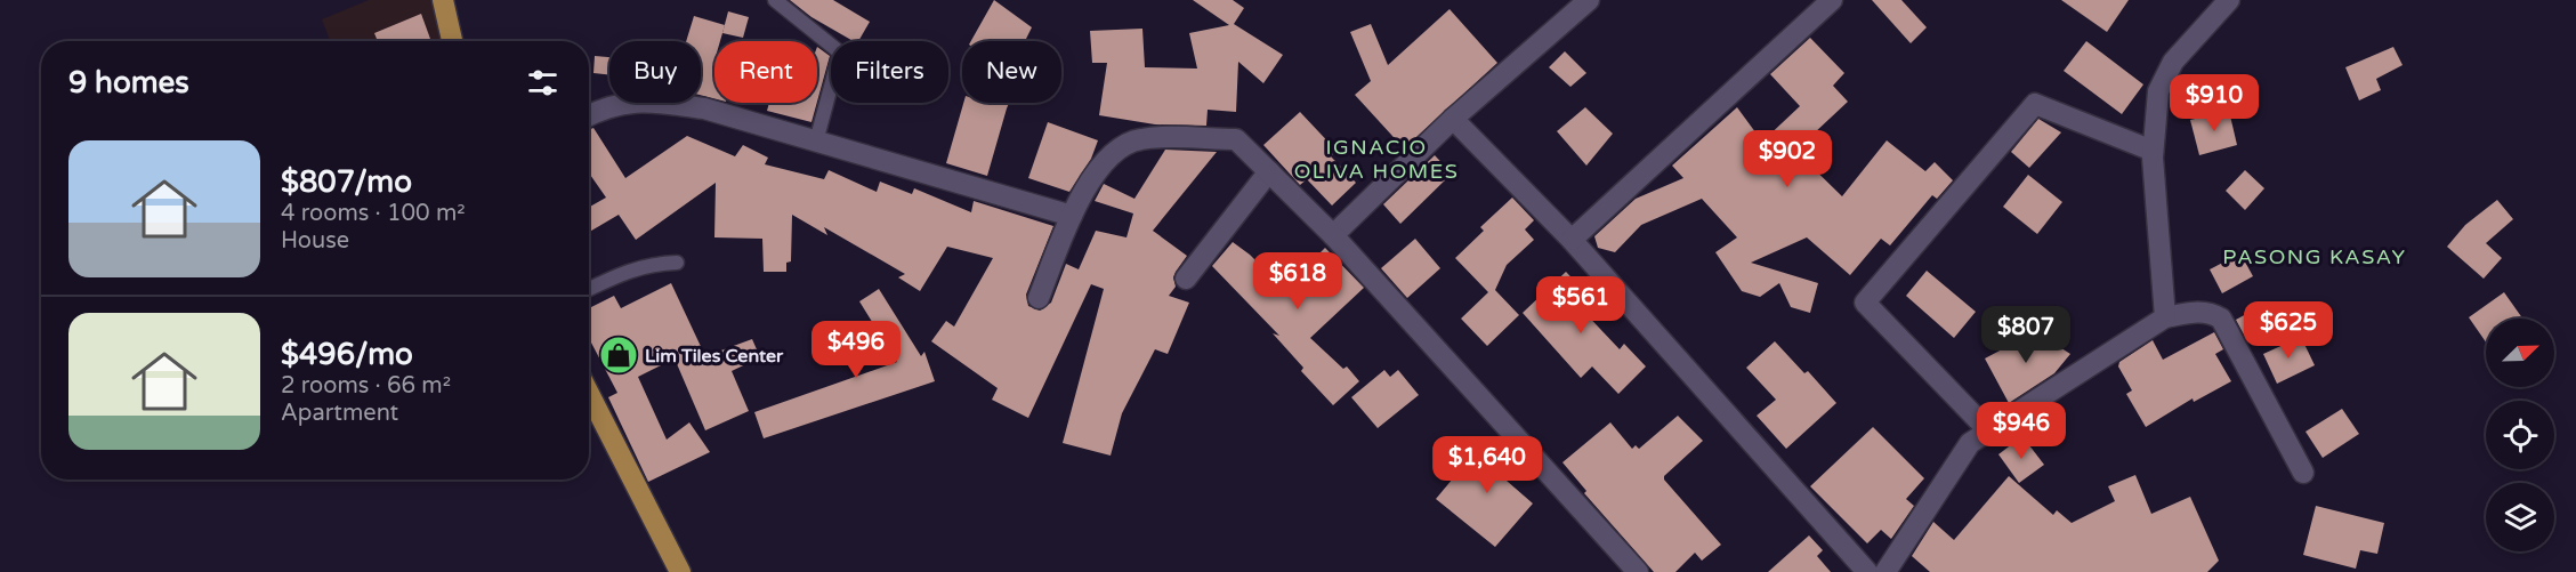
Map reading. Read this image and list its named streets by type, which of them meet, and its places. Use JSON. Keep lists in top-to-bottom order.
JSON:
{
  "districts": ["IGNACIO OLIVA HOMES", "PASONG KASAY"],
  "places": {
    "shop": ["Lim Tiles Center"]
  },
  "north": "top right",
  "page": {
    "chip": [
      "Buy",
      "Rent",
      "Filters",
      "New"
    ],
    "heading": "9 homes",
    "price": [
      "$910",
      "$902",
      "$618",
      "$561",
      "$625",
      "$807",
      "$496",
      "$946",
      "$1,640"
    ],
    "list": [
      {
        "name": "$807/mo",
        "note": "4 rooms · 100 m² · House"
      },
      {
        "name": "$496/mo",
        "note": "2 rooms · 66 m² · Apartment"
      }
    ]
  }
}
